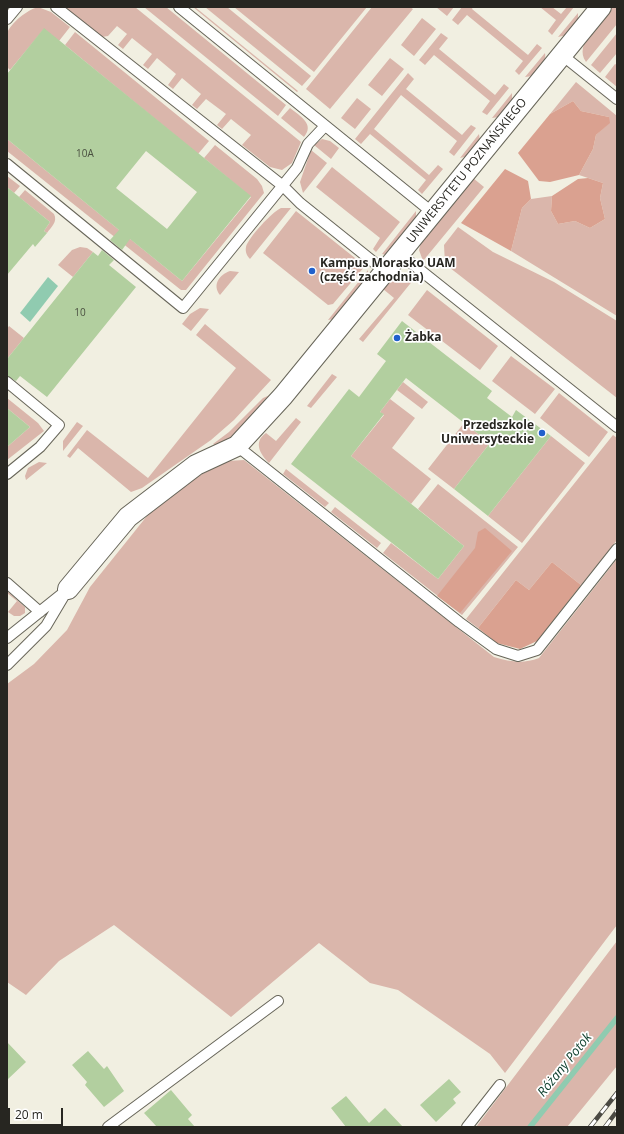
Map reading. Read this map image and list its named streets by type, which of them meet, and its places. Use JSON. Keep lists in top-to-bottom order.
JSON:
{
  "streets": {
    "street": ["UNIWERSYTETU POZNAŃSKIEGO"]
  },
  "water": ["Różany Potok"],
  "places": ["Kampus Morasko UAM (część zachodnia)", "Żabka", "Przedszkole Uniwersyteckie"],
  "house_numbers": ["10A", "10"],
  "scale_bar": "20 m"
}
